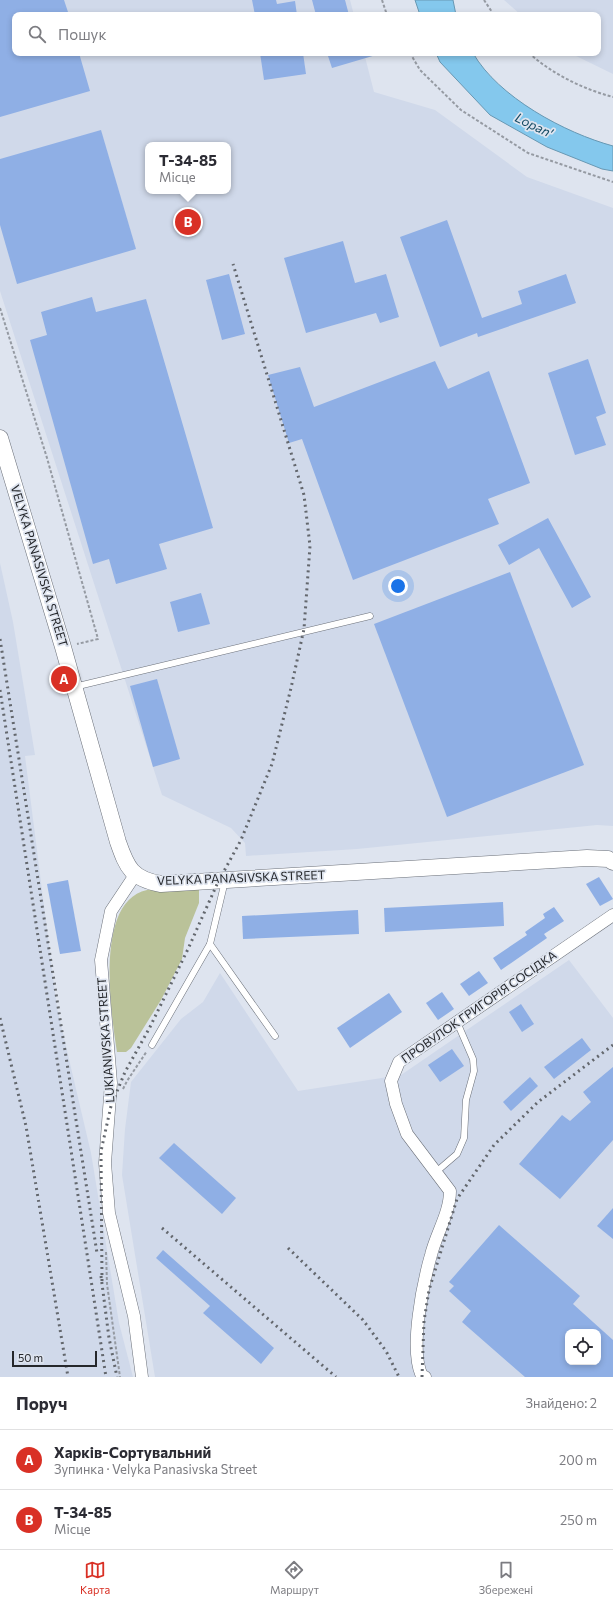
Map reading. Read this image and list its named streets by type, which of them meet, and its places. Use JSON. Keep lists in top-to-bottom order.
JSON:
{
  "streets": {
    "street": ["VELYKA PANASIVSKA STREET", "ПРОВУЛОК ГРИГОРІЯ СОСІДКА", "LUKIANIVSKA STREET"]
  },
  "crossings": [
    ["VELYKA PANASIVSKA STREET", "LUKIANIVSKA STREET"]
  ],
  "water": ["Lopan'"],
  "scale_bar": "50 m",
  "page": {
    "search": "Пошук",
    "popup": ["Т-34-85", "Місце"],
    "pins": ["B", "A"],
    "scale": "50 m",
    "heading": ["Поруч", "Знайдено: 2"],
    "list": [
      {
        "mark": "A",
        "name": "Харків-Сортувальний",
        "note": "Зупинка · Velyka Panasivska Street",
        "value": "200 m"
      },
      {
        "mark": "B",
        "name": "Т-34-85",
        "note": "Місце",
        "value": "250 m"
      }
    ],
    "nav": ["Карта", "Маршрут", "Збережені"]
  }
}
